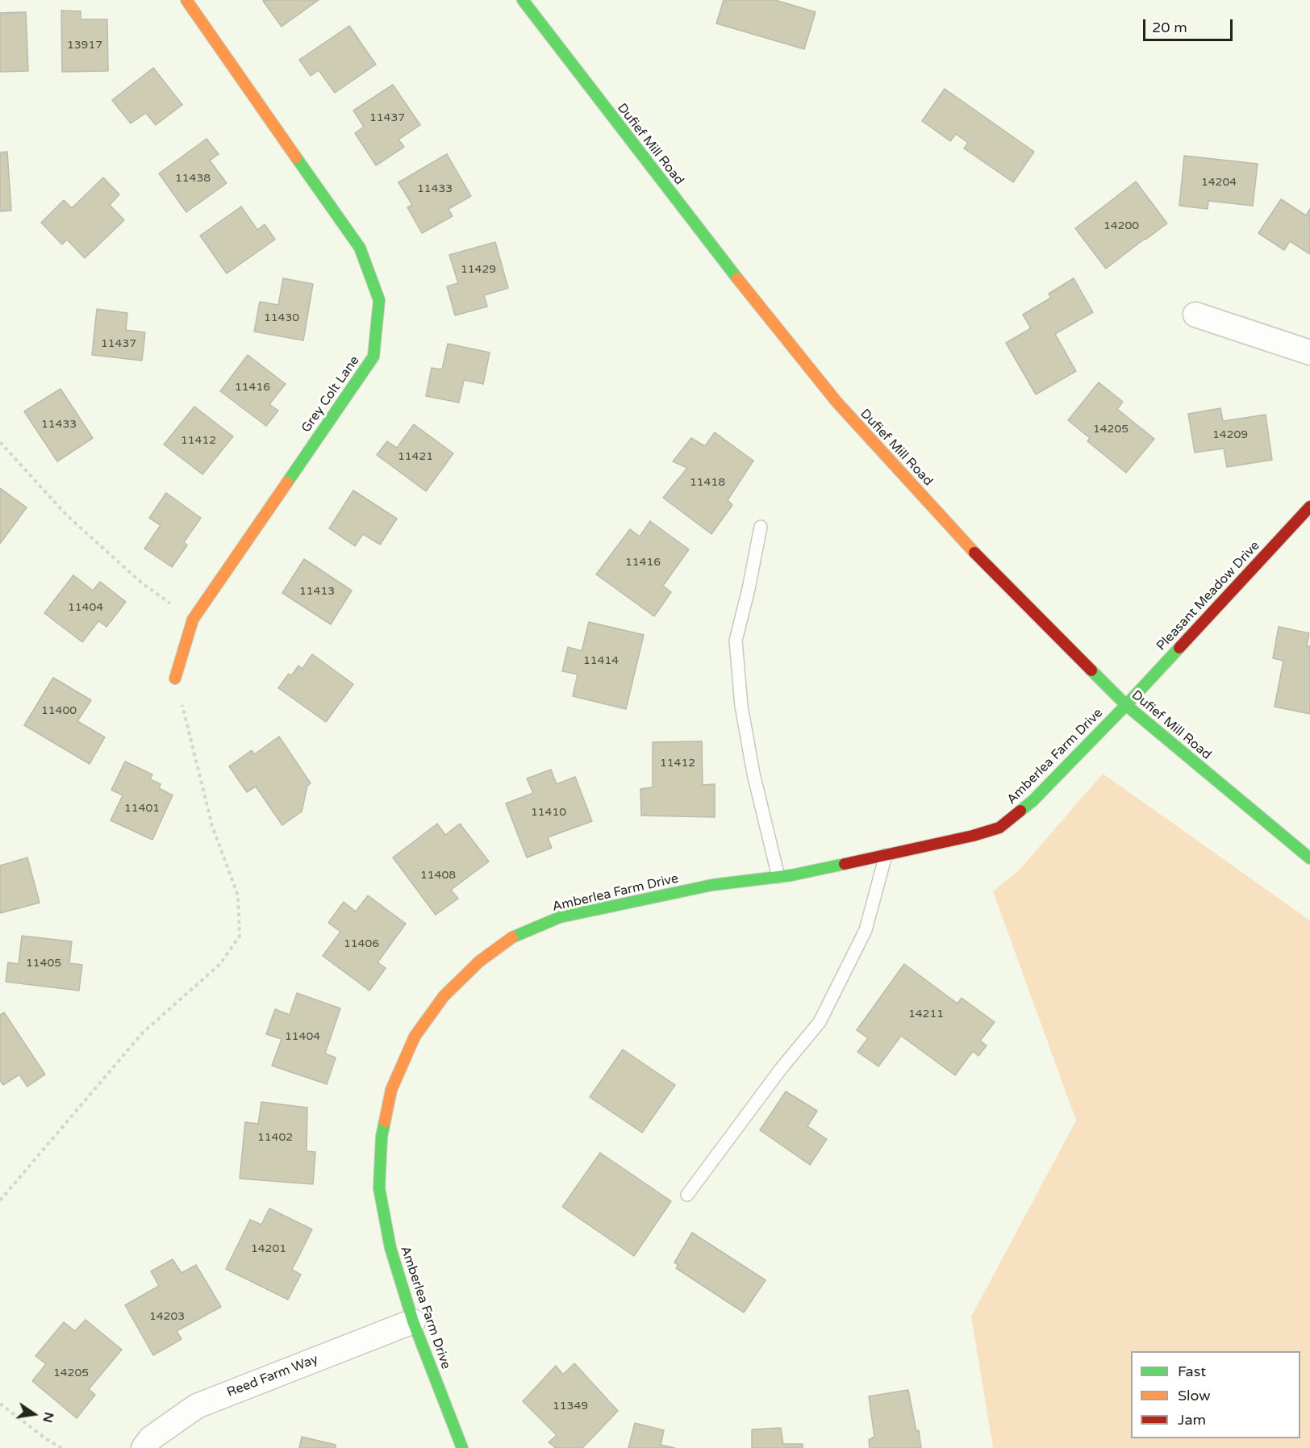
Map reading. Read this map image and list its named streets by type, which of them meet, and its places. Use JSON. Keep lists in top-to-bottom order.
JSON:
{
  "streets": {
    "street": [
      "Dufief Mill Road",
      "Grey Colt Lane",
      "Pleasant Meadow Drive",
      "Amberlea Farm Drive",
      "Reed Farm Way"
    ]
  },
  "crossings": [
    ["Dufief Mill Road", "Pleasant Meadow Drive"],
    ["Dufief Mill Road", "Amberlea Farm Drive"],
    ["Pleasant Meadow Drive", "Amberlea Farm Drive"],
    ["Amberlea Farm Drive", "Reed Farm Way"]
  ],
  "house_numbers": [
    "13917",
    "11437",
    "11438",
    "14204",
    "11433",
    "14200",
    "11429",
    "11430",
    "11437",
    "11416",
    "11433",
    "14205",
    "14209",
    "11412",
    "11421",
    "11418",
    "11416",
    "11413",
    "11404",
    "11414",
    "11400",
    "11412",
    "11401",
    "11410",
    "11408",
    "11406",
    "11405",
    "14211",
    "11404",
    "11402",
    "14201",
    "14203",
    "14205",
    "11349"
  ],
  "legend": ["Fast", "Slow", "Jam"],
  "scale_bar": "20 m",
  "north": "right"
}
